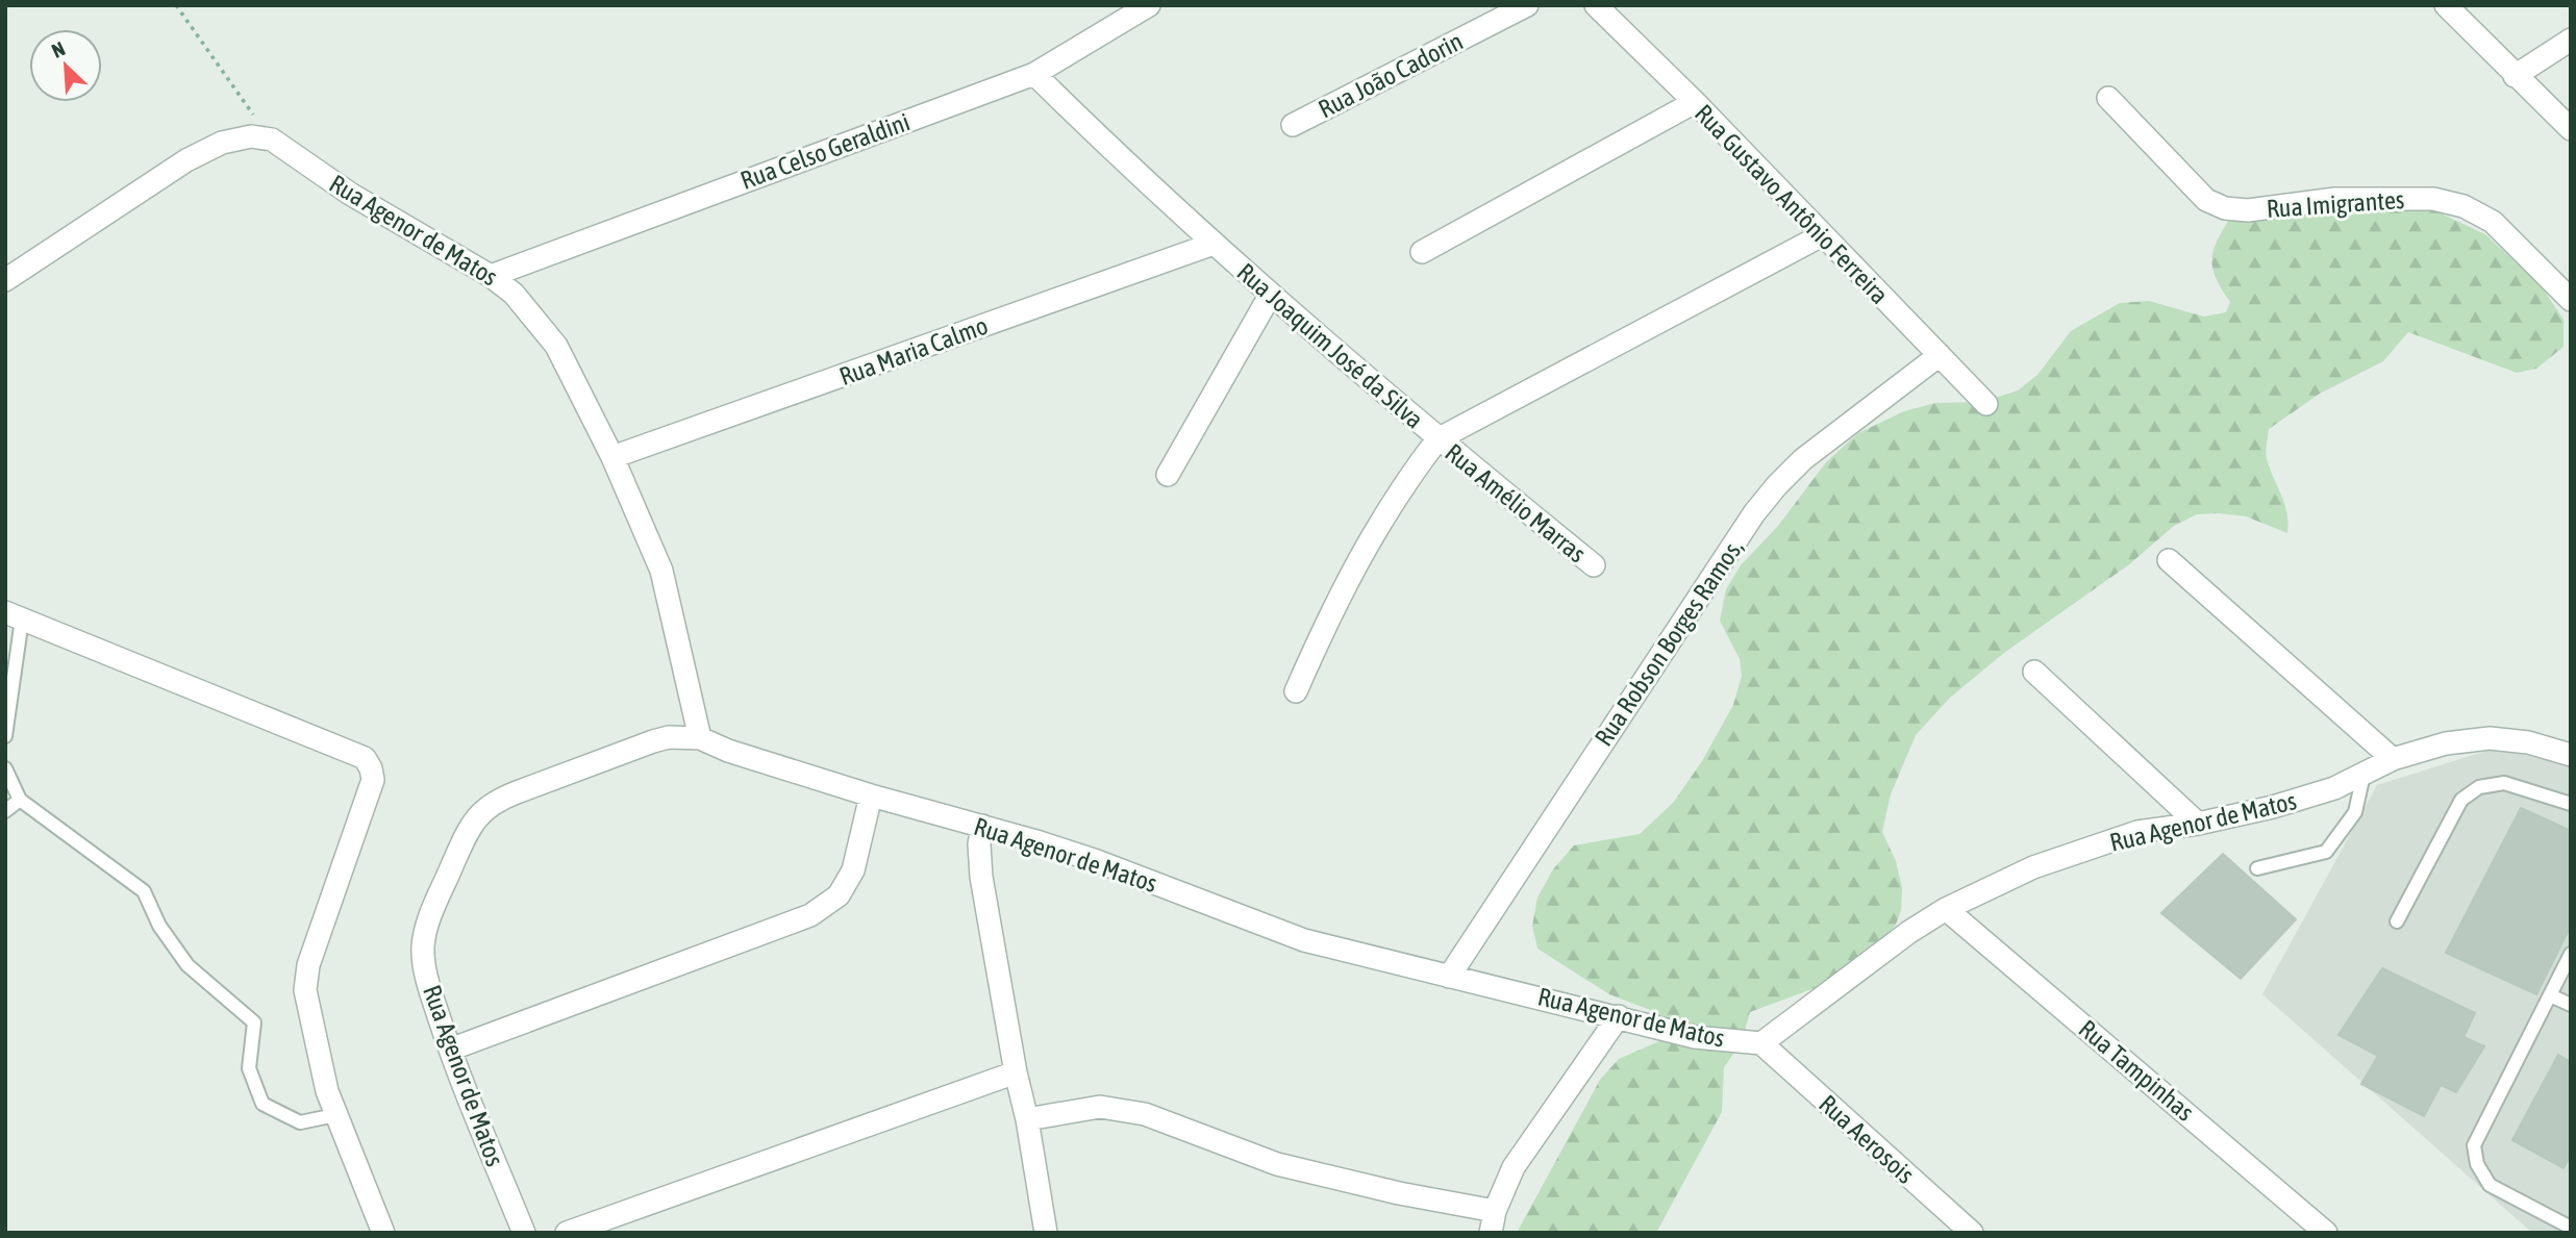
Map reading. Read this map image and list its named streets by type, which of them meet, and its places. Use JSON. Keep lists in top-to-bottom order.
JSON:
{
  "streets": {
    "street": [
      "Rua João Cadorin",
      "Rua Celso Geraldini",
      "Rua Gustavo Antônio Ferreira",
      "Rua Imigrantes",
      "Rua Agenor de Matos",
      "Rua Joaquim José da Silva",
      "Rua Maria Calmo",
      "Rua Amélio Marras",
      "Rua Robson Borges Ramos,",
      "Rua Tampinhas",
      "Rua Aerosois"
    ]
  },
  "crossings": [
    ["Rua Celso Geraldini", "Rua Agenor de Matos"],
    ["Rua Celso Geraldini", "Rua Joaquim José da Silva"],
    ["Rua Gustavo Antônio Ferreira", "Rua Joaquim José da Silva"],
    ["Rua Gustavo Antônio Ferreira", "Rua Robson Borges Ramos,"],
    ["Rua Agenor de Matos", "Rua Maria Calmo"],
    ["Rua Agenor de Matos", "Rua Robson Borges Ramos,"],
    ["Rua Agenor de Matos", "Rua Tampinhas"],
    ["Rua Agenor de Matos", "Rua Aerosois"],
    ["Rua Joaquim José da Silva", "Rua Maria Calmo"],
    ["Rua Joaquim José da Silva", "Rua Amélio Marras"]
  ],
  "north": "top left"
}
